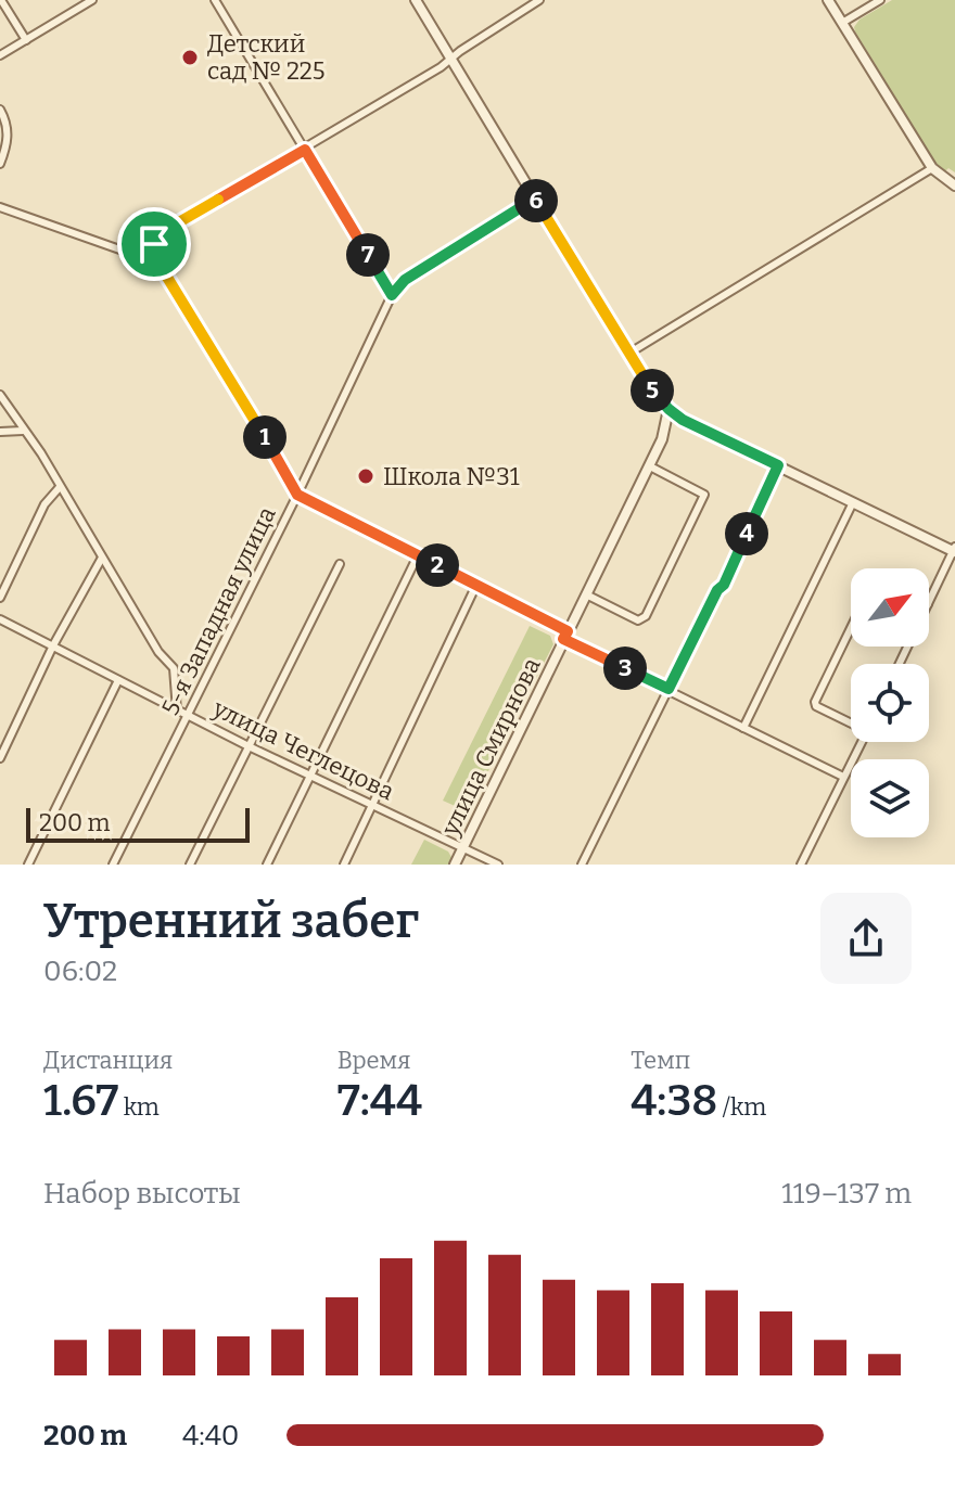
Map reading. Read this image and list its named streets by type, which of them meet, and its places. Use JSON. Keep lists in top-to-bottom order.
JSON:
{
  "streets": {
    "street": ["5-я Западная улица", "улица Смирнова", "улица Чеглецова"]
  },
  "crossings": [
    ["5-я Западная улица", "улица Чеглецова"],
    ["улица Смирнова", "улица Чеглецова"]
  ],
  "places": ["Детский сад № 225", "Школа №31"],
  "scale_bar": "200 m",
  "north": "top right",
  "page": {
    "pins": [
      "6",
      "7",
      "5",
      "1",
      "4",
      "2",
      "3"
    ],
    "scale": "200 m",
    "heading": ["Утренний забег", "06:02"],
    "stats": [
      ["Дистанция", "1.67 km"],
      ["Время", "7:44"],
      ["Темп", "4:38 /km"]
    ],
    "chart": ["Набор высоты", "119–137 m"],
    "list": [
      {
        "name": "200 m",
        "note": "4:40"
      }
    ]
  }
}
